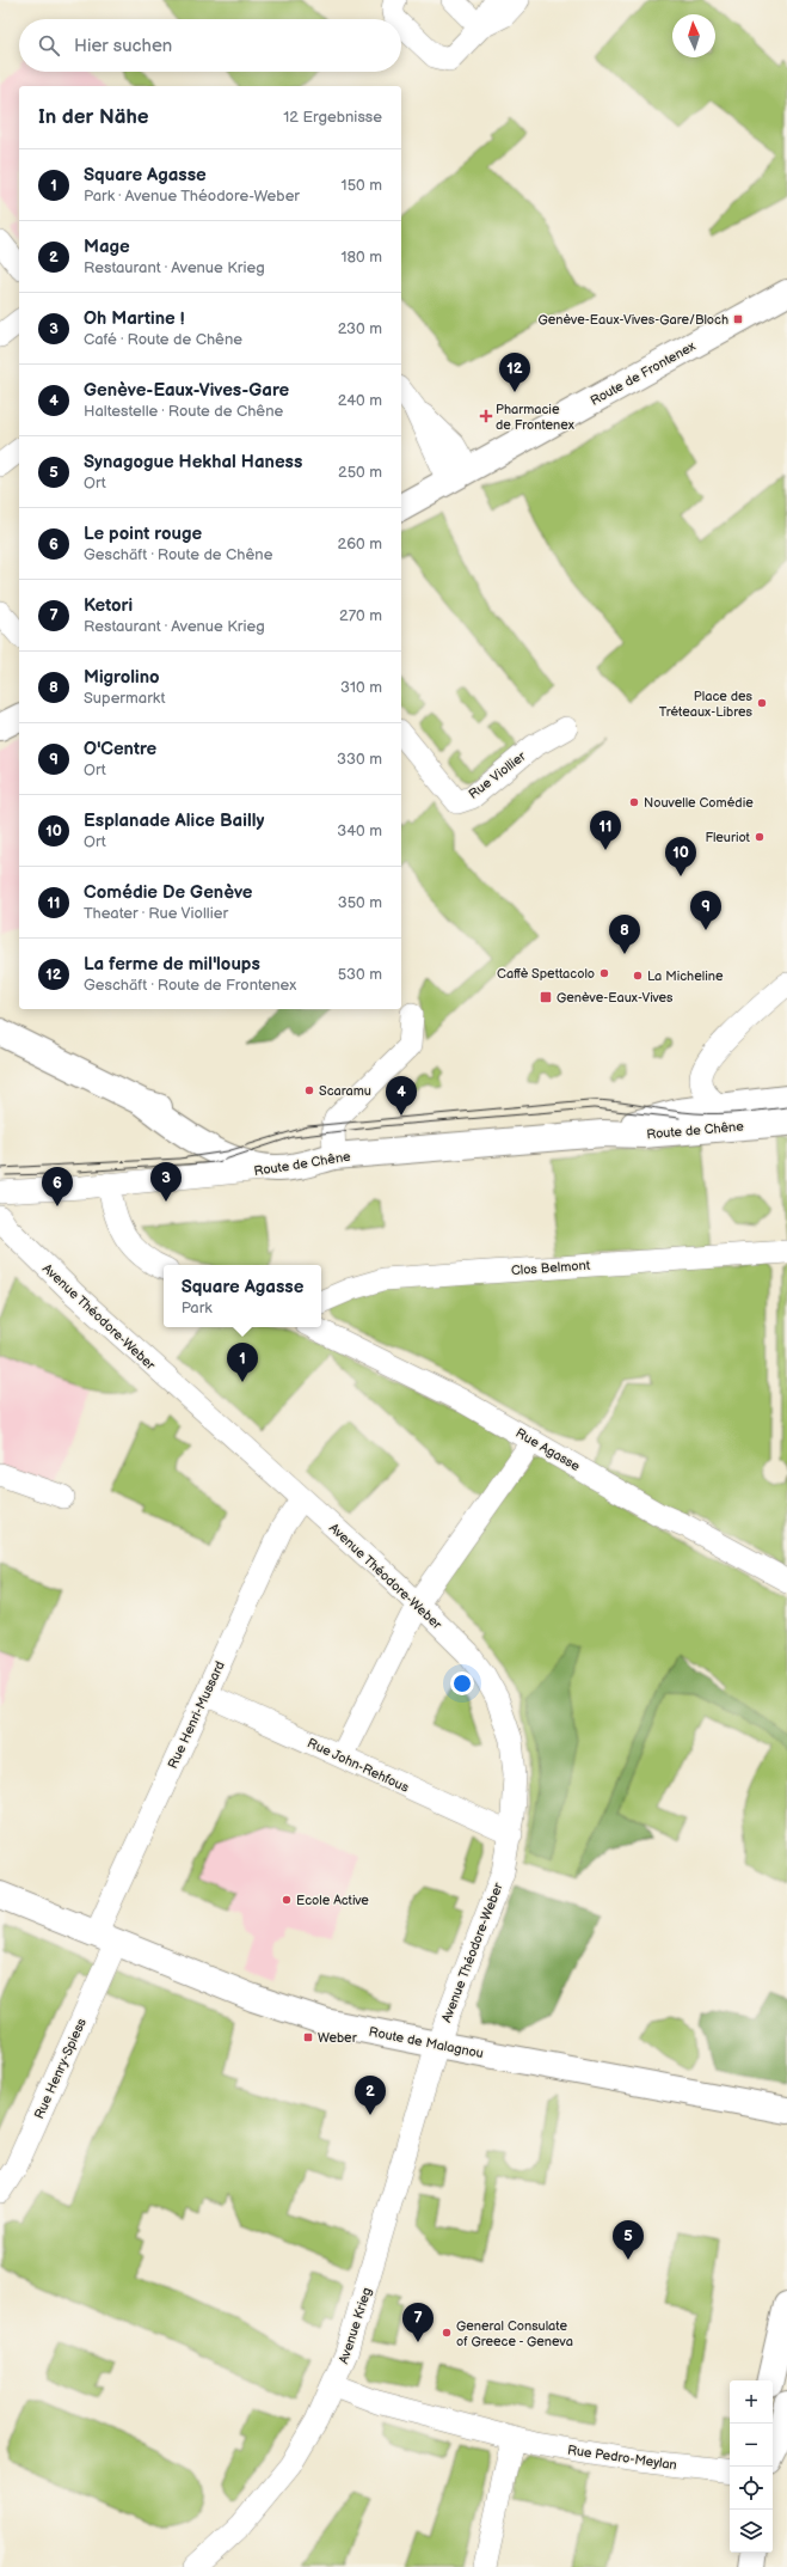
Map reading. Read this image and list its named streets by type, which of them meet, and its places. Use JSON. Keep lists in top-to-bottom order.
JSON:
{
  "streets": {
    "main road": ["Route de Frontenex", "Route de Chêne", "Route de Malagnou"],
    "street": [
      "Rue Viollier",
      "Clos Belmont",
      "Avenue Théodore-Weber",
      "Rue Agasse",
      "Rue Henri-Mussard",
      "Rue John-Rehfous",
      "Rue Henry-Spiess",
      "Avenue Krieg",
      "Rue Pedro-Meylan"
    ]
  },
  "crossings": [
    ["Avenue Théodore-Weber", "Rue Henri-Mussard"],
    ["Avenue Théodore-Weber", "Rue John-Rehfous"],
    ["Avenue Théodore-Weber", "Route de Malagnou"],
    ["Avenue Théodore-Weber", "Avenue Krieg"],
    ["Rue Henri-Mussard", "Rue John-Rehfous"],
    ["Rue Henri-Mussard", "Route de Malagnou"],
    ["Rue Henri-Mussard", "Rue Henry-Spiess"],
    ["Route de Malagnou", "Rue Henry-Spiess"],
    ["Route de Malagnou", "Avenue Krieg"],
    ["Avenue Krieg", "Rue Pedro-Meylan"]
  ],
  "places": {
    "transit": ["Genève-Eaux-Vives-Gare/Bloch", "Genève-Eaux-Vives", "Weber"],
    "health": ["Pharmacie de Frontenex"],
    "other": [
      "Place des Tréteaux-Libres",
      "Nouvelle Comédie",
      "Fleuriot",
      "Caffè Spettacolo",
      "La Micheline",
      "Scaramu",
      "Ecole Active",
      "General Consulate of Greece - Geneva"
    ]
  },
  "north": "top",
  "page": {
    "search": "Hier suchen",
    "heading": ["In der Nähe", "12 Ergebnisse"],
    "list": [
      {
        "mark": "1",
        "name": "Square Agasse",
        "note": "Park · Avenue Théodore-Weber",
        "value": "150 m"
      },
      {
        "mark": "2",
        "name": "Mage",
        "note": "Restaurant · Avenue Krieg",
        "value": "180 m"
      },
      {
        "mark": "3",
        "name": "Oh Martine !",
        "note": "Café · Route de Chêne",
        "value": "230 m"
      },
      {
        "mark": "4",
        "name": "Genève-Eaux-Vives-Gare",
        "note": "Haltestelle · Route de Chêne",
        "value": "240 m"
      },
      {
        "mark": "5",
        "name": "Synagogue Hekhal Haness",
        "note": "Ort",
        "value": "250 m"
      },
      {
        "mark": "6",
        "name": "Le point rouge",
        "note": "Geschäft · Route de Chêne",
        "value": "260 m"
      },
      {
        "mark": "7",
        "name": "Ketori",
        "note": "Restaurant · Avenue Krieg",
        "value": "270 m"
      },
      {
        "mark": "8",
        "name": "Migrolino",
        "note": "Supermarkt",
        "value": "310 m"
      },
      {
        "mark": "9",
        "name": "O'Centre",
        "note": "Ort",
        "value": "330 m"
      },
      {
        "mark": "10",
        "name": "Esplanade Alice Bailly",
        "note": "Ort",
        "value": "340 m"
      },
      {
        "mark": "11",
        "name": "Comédie De Genève",
        "note": "Theater · Rue Viollier",
        "value": "350 m"
      },
      {
        "mark": "12",
        "name": "La ferme de mil'loups",
        "note": "Geschäft · Route de Frontenex",
        "value": "530 m"
      }
    ],
    "pins": [
      "12",
      "11",
      "10",
      "9",
      "8",
      "4",
      "3",
      "6",
      "1",
      "2",
      "5",
      "7"
    ],
    "popup": ["Square Agasse", "Park"],
    "map_buttons": ["+", "−"]
  }
}
